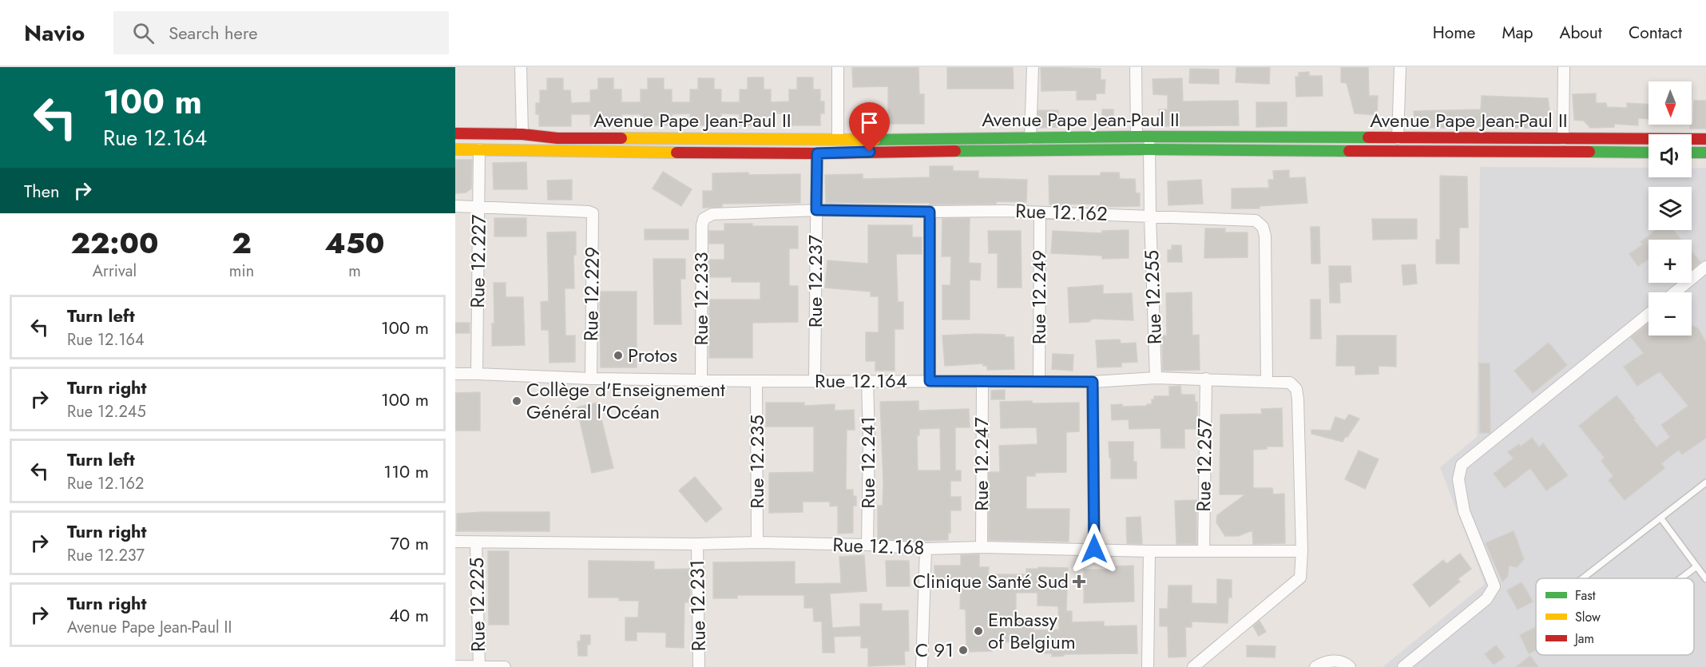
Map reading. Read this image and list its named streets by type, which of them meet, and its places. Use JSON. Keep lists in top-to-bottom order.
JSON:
{
  "streets": {
    "main road": ["Avenue Pape Jean-Paul II"],
    "street": [
      "Rue 12.162",
      "Rue 12.227",
      "Rue 12.237",
      "Rue 12.229",
      "Rue 12.249",
      "Rue 12.255",
      "Rue 12.233",
      "Rue 12.164",
      "Rue 12.235",
      "Rue 12.241",
      "Rue 12.247",
      "Rue 12.257",
      "Rue 12.168",
      "Rue 12.225",
      "Rue 12.231"
    ]
  },
  "crossings": [
    ["Avenue Pape Jean-Paul II", "Rue 12.227"],
    ["Avenue Pape Jean-Paul II", "Rue 12.237"],
    ["Avenue Pape Jean-Paul II", "Rue 12.255"],
    ["Rue 12.162", "Rue 12.237"],
    ["Rue 12.162", "Rue 12.249"],
    ["Rue 12.162", "Rue 12.255"],
    ["Rue 12.162", "Rue 12.233"],
    ["Rue 12.162", "Rue 12.164"],
    ["Rue 12.227", "Rue 12.229"],
    ["Rue 12.227", "Rue 12.164"],
    ["Rue 12.237", "Rue 12.164"],
    ["Rue 12.229", "Rue 12.164"],
    ["Rue 12.249", "Rue 12.164"],
    ["Rue 12.255", "Rue 12.164"],
    ["Rue 12.233", "Rue 12.164"],
    ["Rue 12.164", "Rue 12.235"],
    ["Rue 12.164", "Rue 12.241"],
    ["Rue 12.164", "Rue 12.247"],
    ["Rue 12.164", "Rue 12.257"],
    ["Rue 12.164", "Rue 12.168"],
    ["Rue 12.235", "Rue 12.168"],
    ["Rue 12.241", "Rue 12.168"],
    ["Rue 12.247", "Rue 12.168"],
    ["Rue 12.257", "Rue 12.168"],
    ["Rue 12.168", "Rue 12.225"],
    ["Rue 12.168", "Rue 12.231"]
  ],
  "places": {
    "other": [
      "Protos",
      "Collège d'Enseignement Général l'Océan",
      "Embassy of Belgium",
      "C 91"
    ],
    "health": ["Clinique Santé Sud"]
  },
  "legend": ["Fast", "Slow", "Jam"],
  "north": "bottom",
  "page": {
    "header": "Navio",
    "search": "Search here",
    "nav": [
      "Home",
      "Map",
      "About",
      "Contact"
    ],
    "turn": ["100 m", "Rue 12.164"],
    "map_buttons": ["+", "−"],
    "then": "Then",
    "eta": [
      "22:00",
      "Arrival",
      "2",
      "min",
      "450",
      "m"
    ],
    "list": [
      {
        "name": "Turn left",
        "note": "Rue 12.164",
        "value": "100 m"
      },
      {
        "name": "Turn right",
        "note": "Rue 12.245",
        "value": "100 m"
      },
      {
        "name": "Turn left",
        "note": "Rue 12.162",
        "value": "110 m"
      },
      {
        "name": "Turn right",
        "note": "Rue 12.237",
        "value": "70 m"
      },
      {
        "name": "Turn right",
        "note": "Avenue Pape Jean-Paul II",
        "value": "40 m"
      }
    ]
  }
}
